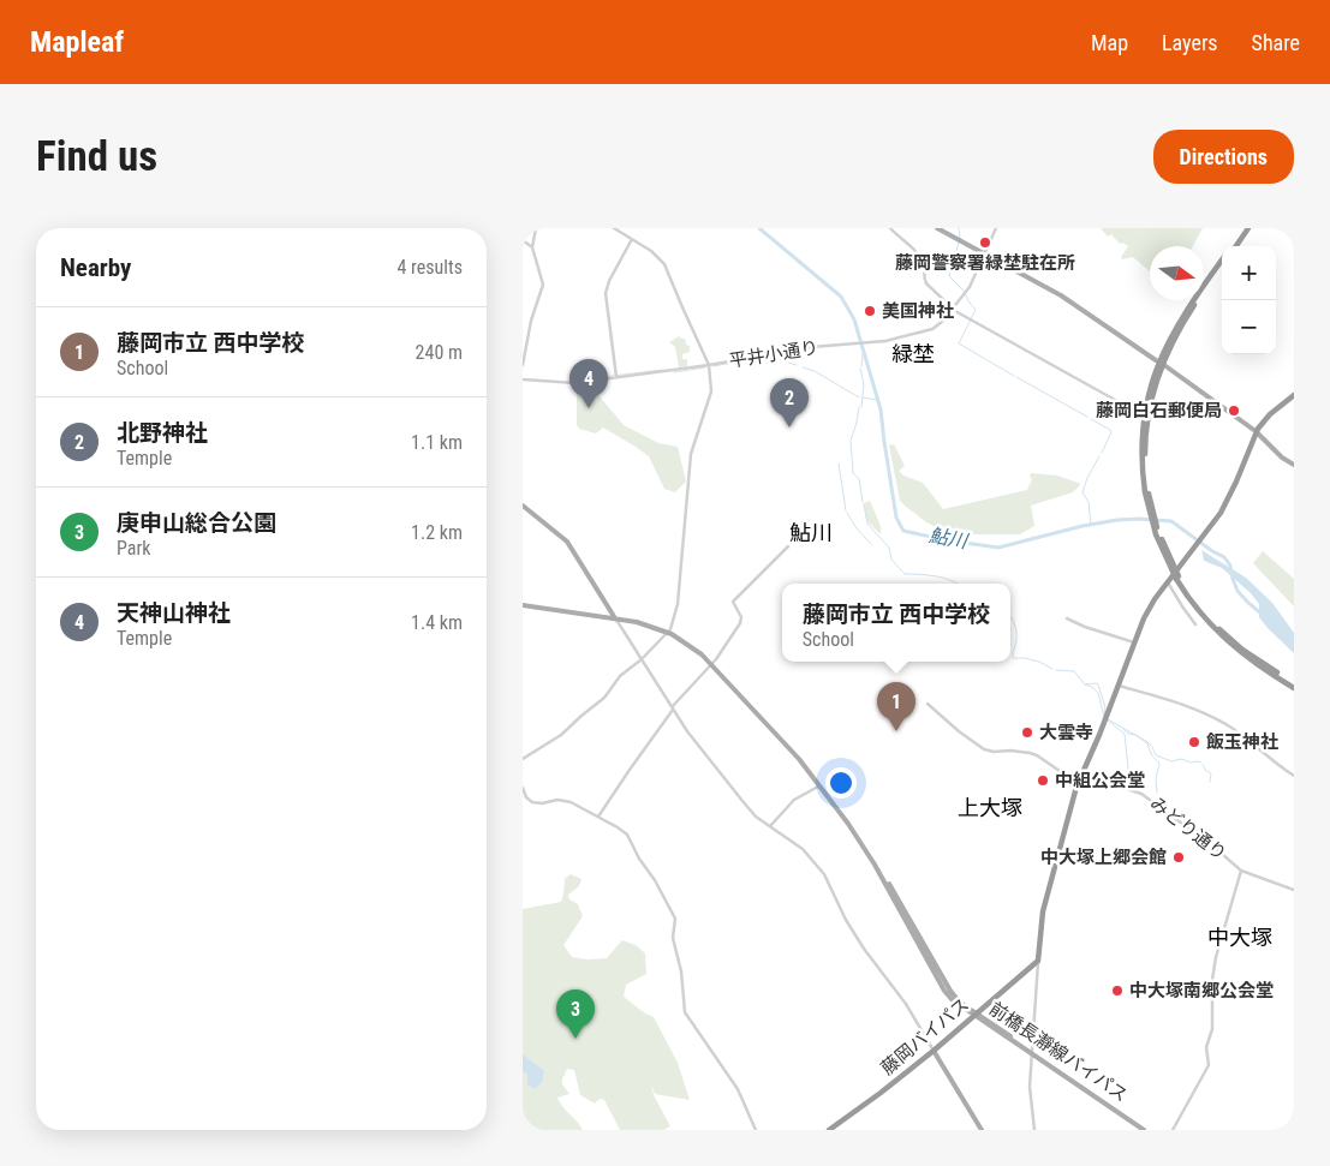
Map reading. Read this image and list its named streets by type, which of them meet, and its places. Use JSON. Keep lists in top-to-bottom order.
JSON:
{
  "streets": {
    "highway": ["藤岡バイパス"],
    "main road": ["前橋長瀞線バイパス"],
    "street": ["平井小通り", "みどり通り"]
  },
  "crossings": [
    ["藤岡バイパス", "前橋長瀞線バイパス"]
  ],
  "districts": [
    "緑埜",
    "鮎川",
    "上大塚",
    "中大塚"
  ],
  "water": ["鮎川"],
  "places": [
    "藤岡警察署緑埜駐在所",
    "美国神社",
    "藤岡白石郵便局",
    "大雲寺",
    "飯玉神社",
    "中組公会堂",
    "中大塚上郷会館",
    "中大塚南郷公会堂"
  ],
  "north": "right",
  "page": {
    "header": "Mapleaf",
    "nav": ["Map", "Layers", "Share"],
    "buttons": "Directions",
    "title": "Find us",
    "heading": ["Nearby", "4 results"],
    "map_buttons": ["+", "−"],
    "list": [
      {
        "mark": "1",
        "name": "藤岡市立 西中学校",
        "note": "School",
        "value": "240 m"
      },
      {
        "mark": "2",
        "name": "北野神社",
        "note": "Temple",
        "value": "1.1 km"
      },
      {
        "mark": "3",
        "name": "庚申山総合公園",
        "note": "Park",
        "value": "1.2 km"
      },
      {
        "mark": "4",
        "name": "天神山神社",
        "note": "Temple",
        "value": "1.4 km"
      }
    ],
    "pins": [
      "4",
      "2",
      "1",
      "3"
    ],
    "popup": ["藤岡市立 西中学校", "School"]
  }
}
